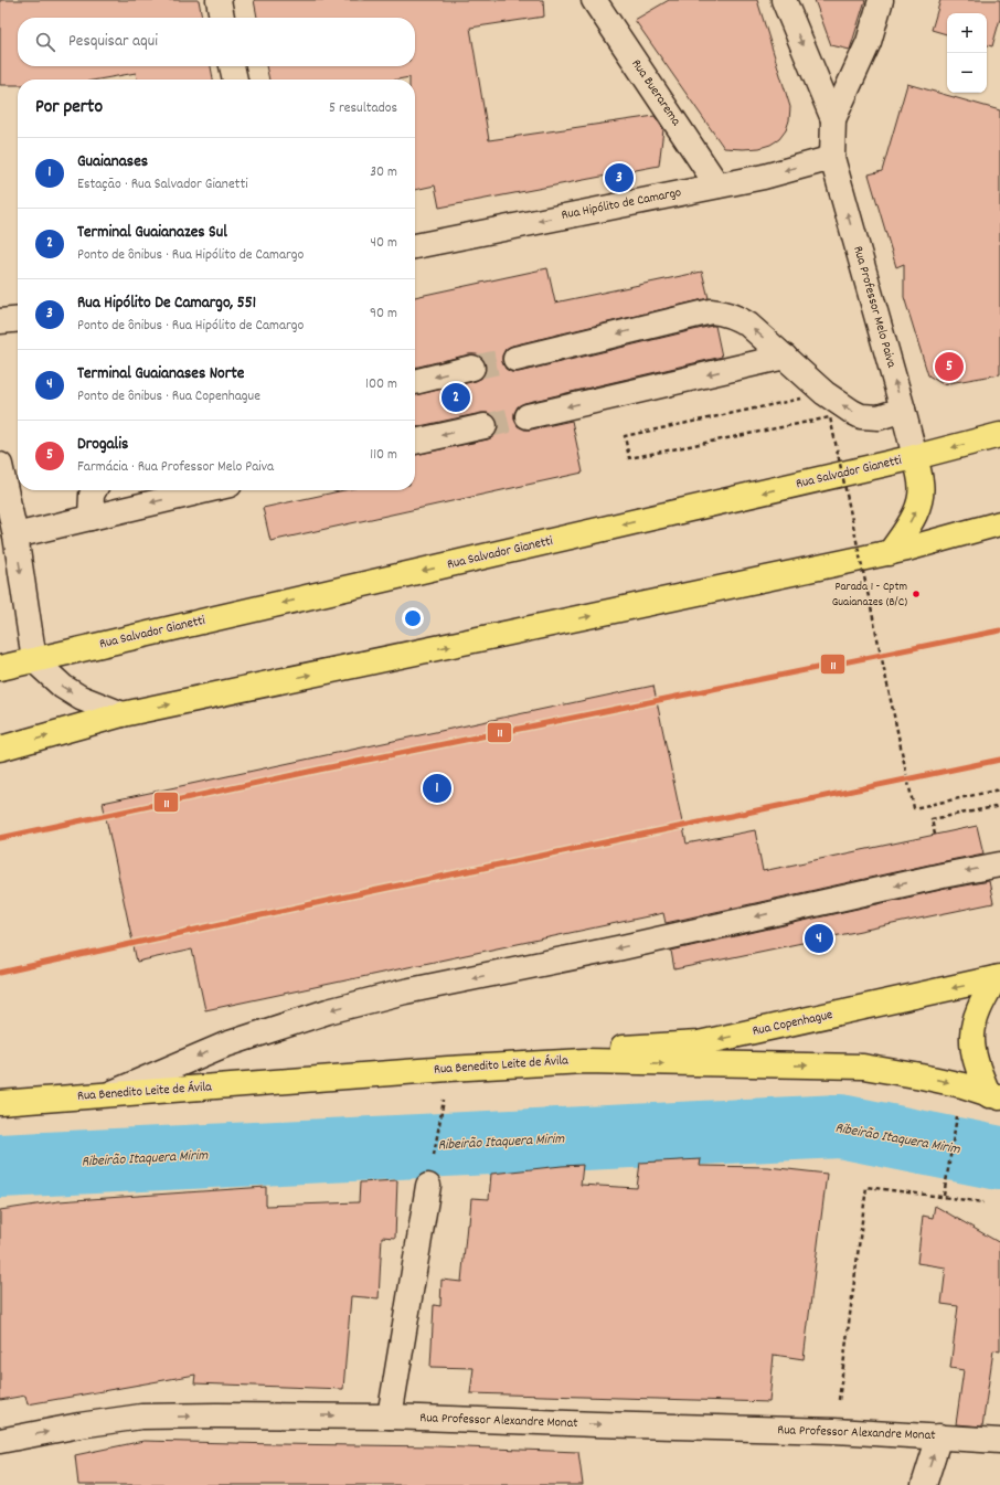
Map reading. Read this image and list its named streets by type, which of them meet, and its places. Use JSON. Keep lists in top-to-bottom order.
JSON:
{
  "streets": {
    "main road": ["Rua Salvador Gianetti", "Rua Copenhague", "Rua Benedito Leite de Ávila"],
    "street": [
      "Rua Buerarema",
      "Rua Hipólito de Camargo",
      "Rua Professor Melo Paiva",
      "Rua Professor Alexandre Monat"
    ]
  },
  "crossings": [
    ["Rua Buerarema", "Rua Hipólito de Camargo"],
    ["Rua Hipólito de Camargo", "Rua Professor Melo Paiva"],
    ["Rua Professor Melo Paiva", "Rua Salvador Gianetti"],
    ["Rua Copenhague", "Rua Benedito Leite de Ávila"]
  ],
  "one_way": [
    "Rua Professor Melo Paiva",
    "Rua Copenhague",
    "Rua Benedito Leite de Ávila",
    "Rua Professor Alexandre Monat"
  ],
  "water": ["Ribeirão Itaquera Mirim"],
  "places": ["Parada 1 - Cptm Guaianazes (B/C)"],
  "lines": ["transit line 11"],
  "page": {
    "map_buttons": ["+", "−"],
    "search": "Pesquisar aqui",
    "heading": ["Por perto", "5 resultados"],
    "list": [
      {
        "mark": "1",
        "name": "Guaianases",
        "note": "Estação · Rua Salvador Gianetti",
        "value": "30 m"
      },
      {
        "mark": "2",
        "name": "Terminal Guaianazes Sul",
        "note": "Ponto de ônibus · Rua Hipólito de Camargo",
        "value": "40 m"
      },
      {
        "mark": "3",
        "name": "Rua Hipólito De Camargo, 551",
        "note": "Ponto de ônibus · Rua Hipólito de Camargo",
        "value": "90 m"
      },
      {
        "mark": "4",
        "name": "Terminal Guaianases Norte",
        "note": "Ponto de ônibus · Rua Copenhague",
        "value": "100 m"
      },
      {
        "mark": "5",
        "name": "Drogalis",
        "note": "Farmácia · Rua Professor Melo Paiva",
        "value": "110 m"
      }
    ],
    "pins": [
      "3",
      "5",
      "2",
      "1",
      "4"
    ]
  }
}
